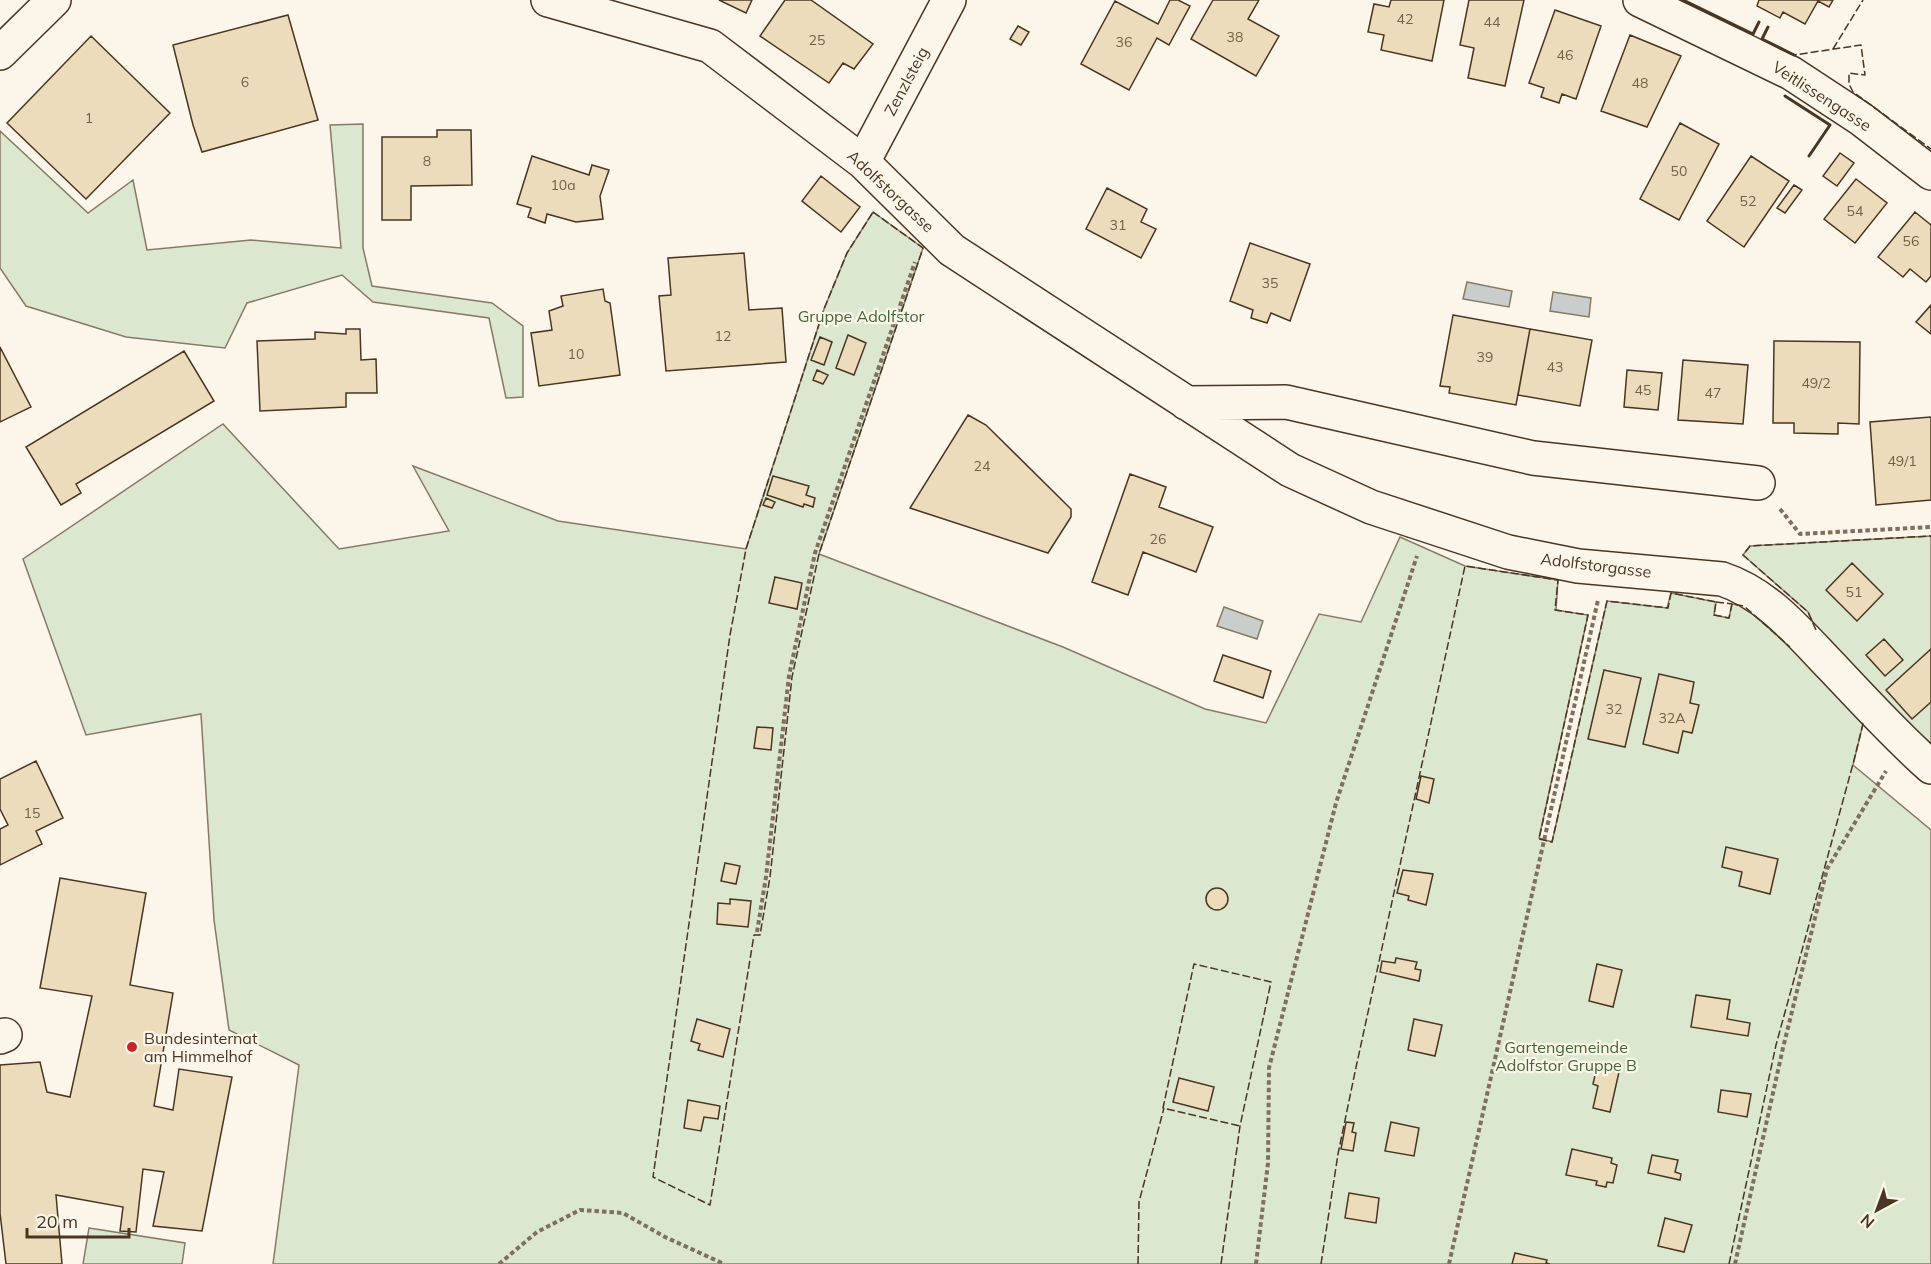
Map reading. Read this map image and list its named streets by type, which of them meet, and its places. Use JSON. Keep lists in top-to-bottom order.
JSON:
{
  "streets": {
    "street": ["Zenzlsteig", "Veitlissengasse", "Adolfstorgasse"]
  },
  "crossings": [
    ["Zenzlsteig", "Adolfstorgasse"]
  ],
  "parks": ["Gruppe Adolfstor", "Gartengemeinde Adolfstor Gruppe B"],
  "places": ["Bundesinternat am Himmelhof"],
  "house_numbers": [
    "42",
    "44",
    "38",
    "25",
    "36",
    "46",
    "6",
    "48",
    "1",
    "8",
    "50",
    "10a",
    "52",
    "54",
    "31",
    "56",
    "35",
    "12",
    "10",
    "39",
    "43",
    "49/2",
    "45",
    "47",
    "49/1",
    "24",
    "26",
    "51",
    "32",
    "32A",
    "15"
  ],
  "scale_bar": "20 m",
  "north": "bottom left"
}
